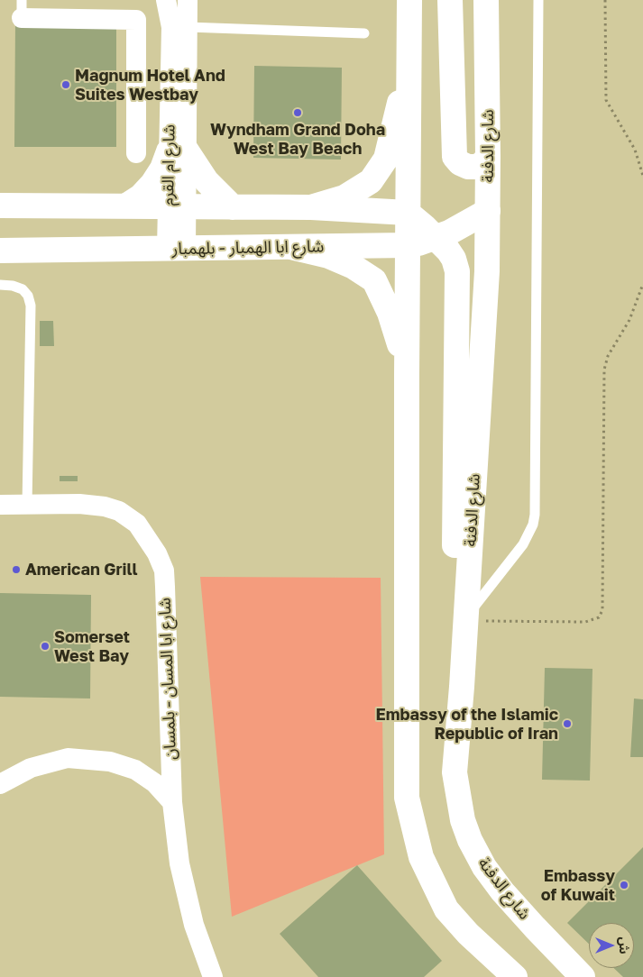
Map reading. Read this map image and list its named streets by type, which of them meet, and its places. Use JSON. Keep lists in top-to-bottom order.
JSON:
{
  "streets": {
    "main road": ["شارع الدفنة", "شارع ابا الهمبار - بلهمبار"],
    "street": ["شارع ام القرم", "شارع ابا المسان - بلمسان"]
  },
  "crossings": [
    ["شارع الدفنة", "شارع ابا الهمبار - بلهمبار"]
  ],
  "places": [
    "Magnum Hotel And Suites Westbay",
    "Wyndham Grand Doha West Bay Beach",
    "American Grill",
    "Somerset West Bay",
    "Embassy of the Islamic Republic of Iran",
    "Embassy of Kuwait"
  ],
  "north": "right"
}
